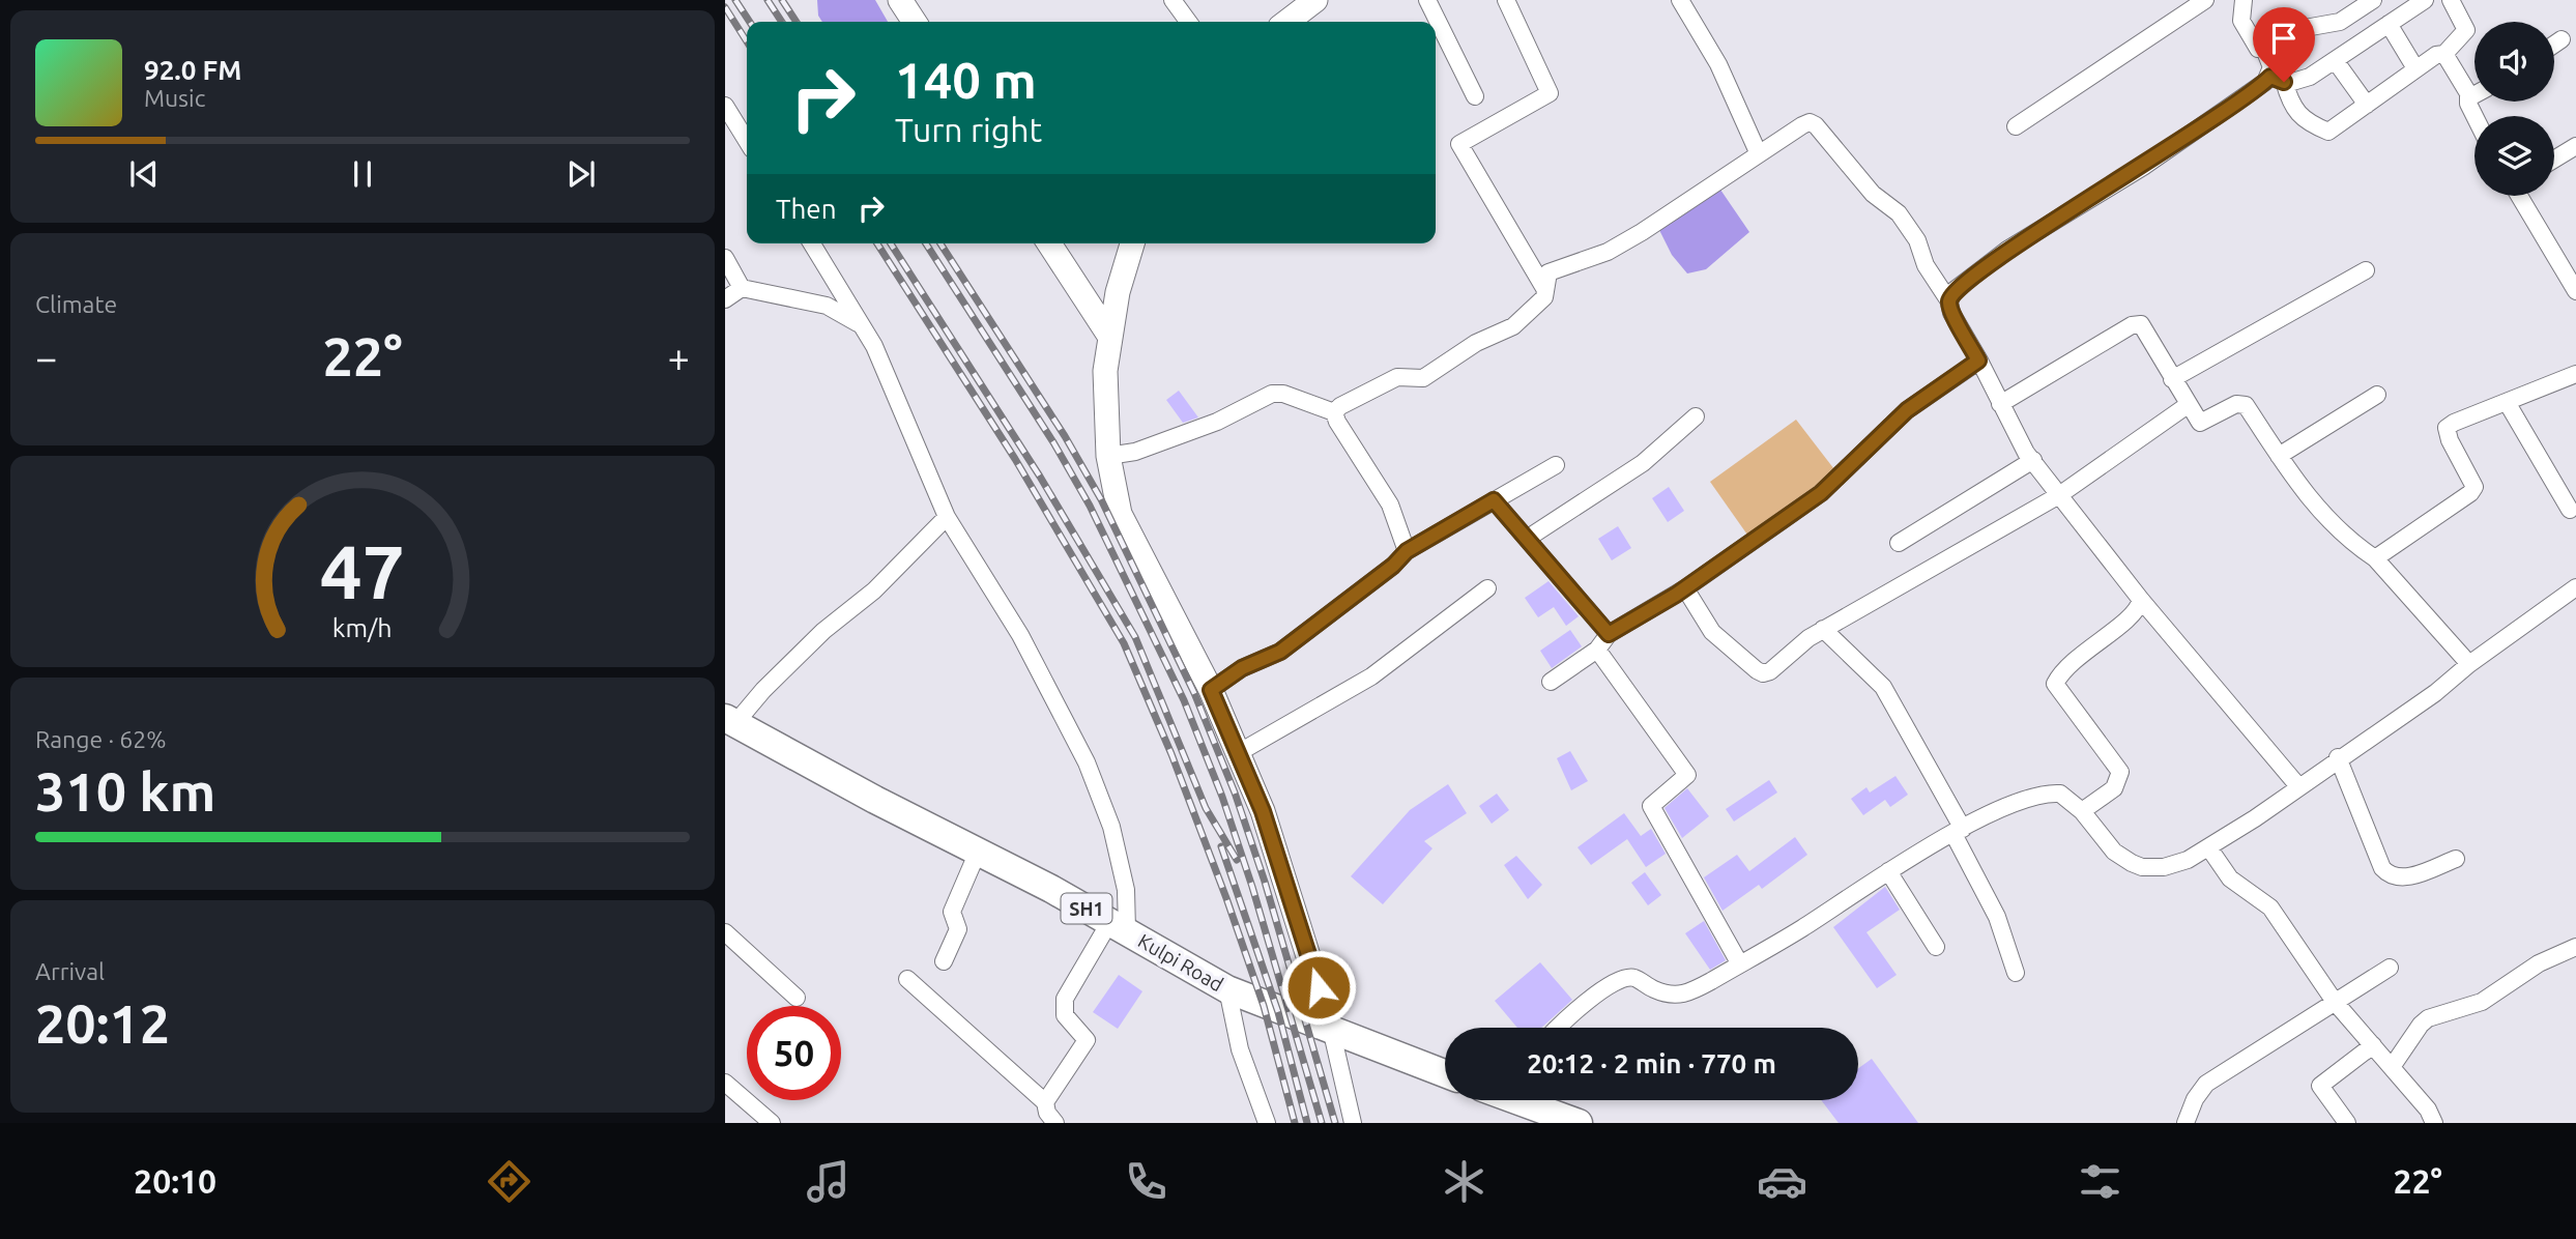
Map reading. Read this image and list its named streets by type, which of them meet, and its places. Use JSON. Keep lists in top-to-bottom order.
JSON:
{
  "streets": {
    "main road": ["SH1", "Kulpi Road"]
  },
  "page": {
    "turn": ["140 m", "Turn right"],
    "song": ["92.0 FM", "Music"],
    "then": "Then",
    "tile": [
      "Climate",
      ["Range · 62%", "310 km"],
      ["Arrival", "20:12"]
    ],
    "heat": ["−", "22°", "+"],
    "limit": "50",
    "trip": "20:12 · 2 min · 770 m",
    "tabs": ["20:10", "22°"],
    "gauge": ["47", "km/h"]
  }
}
